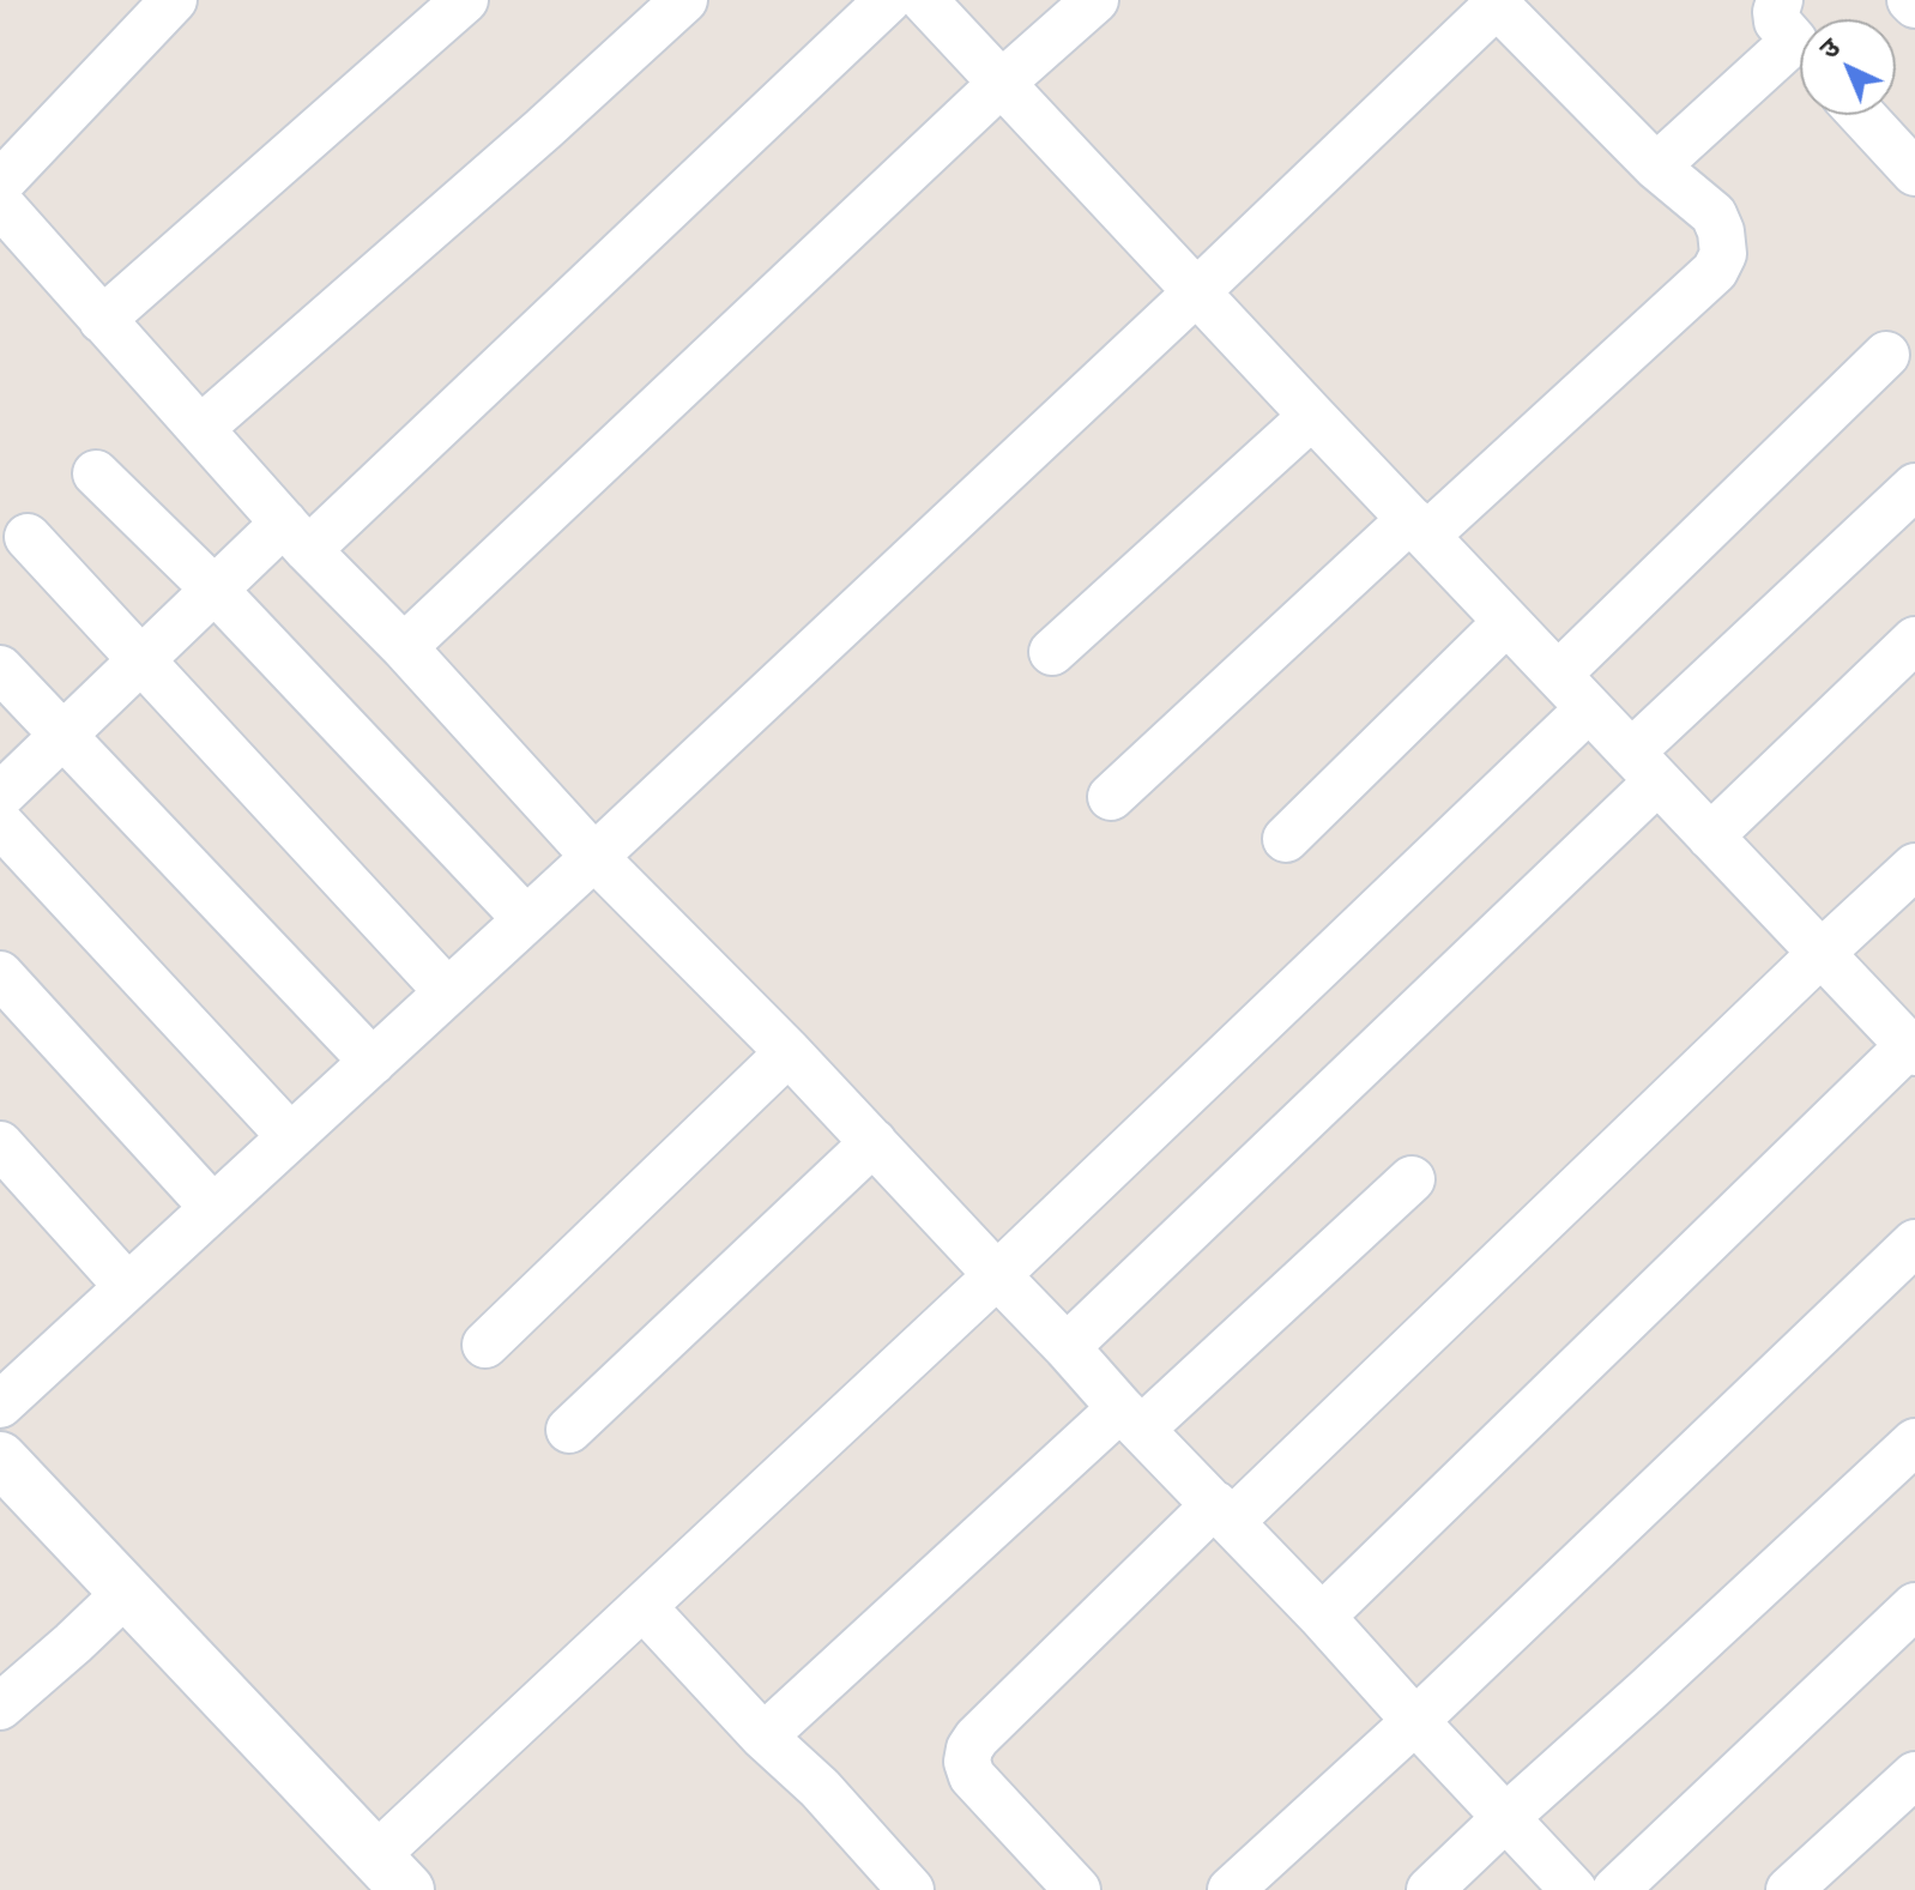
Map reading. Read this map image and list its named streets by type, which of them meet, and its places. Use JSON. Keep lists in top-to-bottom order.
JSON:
{
  "north": "top left"
}
